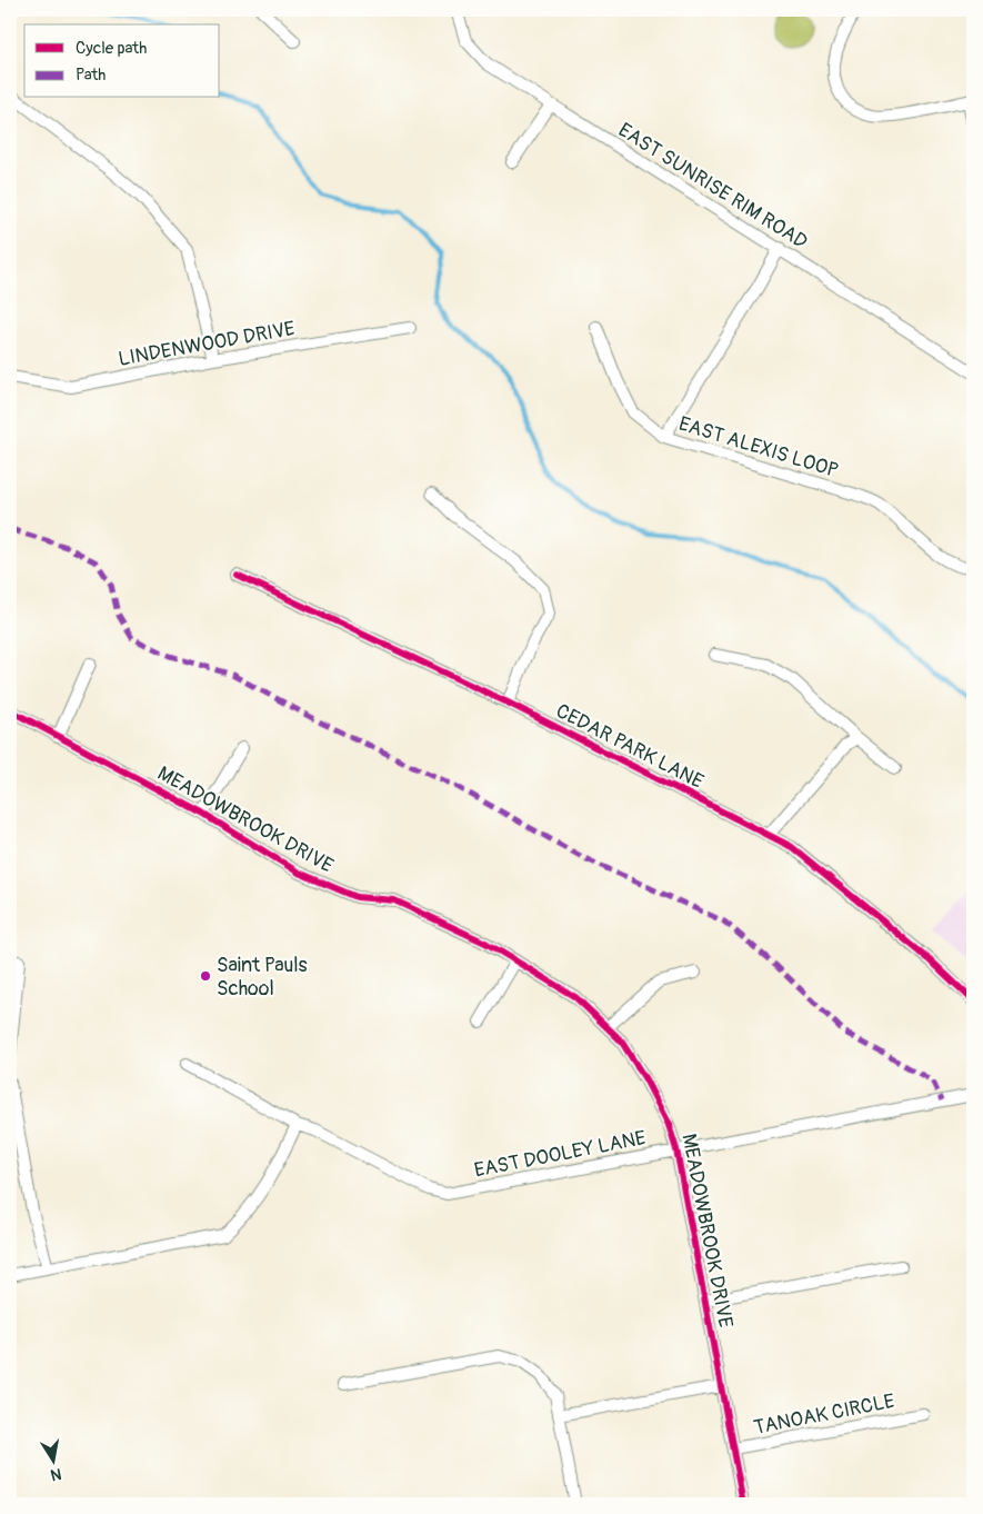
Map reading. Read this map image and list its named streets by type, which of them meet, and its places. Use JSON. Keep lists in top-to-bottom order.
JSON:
{
  "streets": {
    "street": [
      "EAST SUNRISE RIM ROAD",
      "LINDENWOOD DRIVE",
      "EAST ALEXIS LOOP",
      "CEDAR PARK LANE",
      "MEADOWBROOK DRIVE",
      "EAST DOOLEY LANE",
      "TANOAK CIRCLE"
    ]
  },
  "crossings": [
    ["EAST SUNRISE RIM ROAD", "EAST ALEXIS LOOP"],
    ["MEADOWBROOK DRIVE", "EAST DOOLEY LANE"],
    ["MEADOWBROOK DRIVE", "TANOAK CIRCLE"]
  ],
  "places": ["Saint Pauls School"],
  "legend": ["Cycle path", "Path"],
  "north": "bottom"
}
